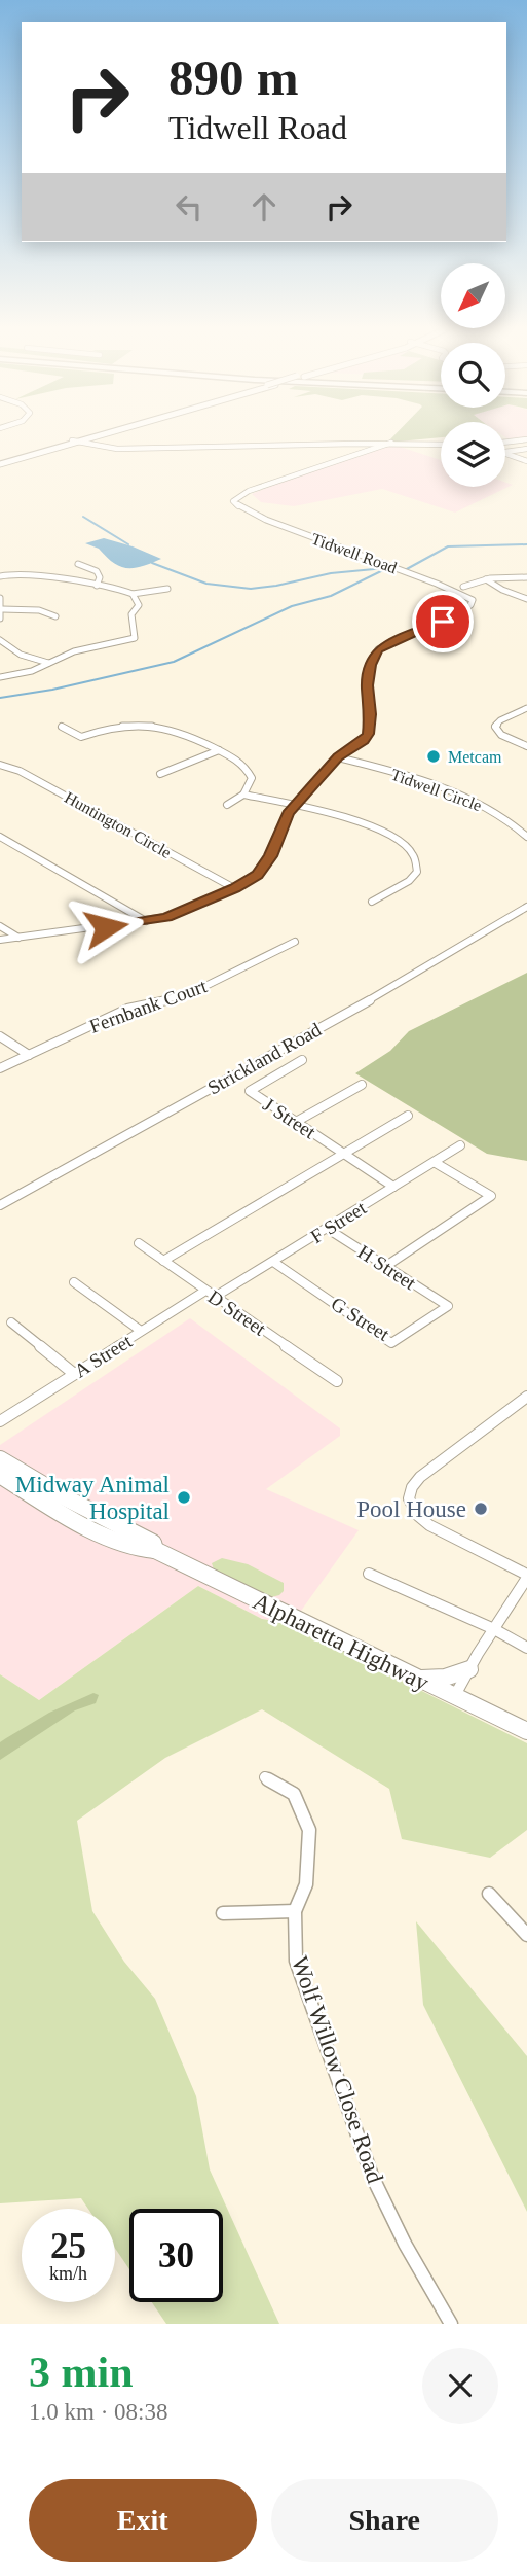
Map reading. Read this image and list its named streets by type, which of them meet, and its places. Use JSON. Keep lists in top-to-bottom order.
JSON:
{
  "streets": {
    "main road": ["Alpharetta Highway"],
    "street": [
      "Tidwell Road",
      "Tidwell Circle",
      "Huntington Circle",
      "Fernbank Court",
      "Strickland Road",
      "J Street",
      "F Street",
      "H Street",
      "D Street",
      "G Street",
      "A Street",
      "Wolf Willow Close Road"
    ]
  },
  "crossings": [
    ["Tidwell Road", "Tidwell Circle"],
    ["Tidwell Road", "Huntington Circle"],
    ["J Street", "F Street"],
    ["F Street", "H Street"],
    ["F Street", "D Street"],
    ["F Street", "G Street"],
    ["H Street", "G Street"],
    ["D Street", "A Street"]
  ],
  "places": ["Metcam", "Midway Animal Hospital", "Pool House"],
  "north": "bottom left",
  "page": {
    "turn": ["890 m", "Tidwell Road"],
    "speed": "25 km/h",
    "limit": "30",
    "heading": ["3 min", "1.0 km · 08:38"],
    "buttons": ["Exit", "Share"]
  }
}
